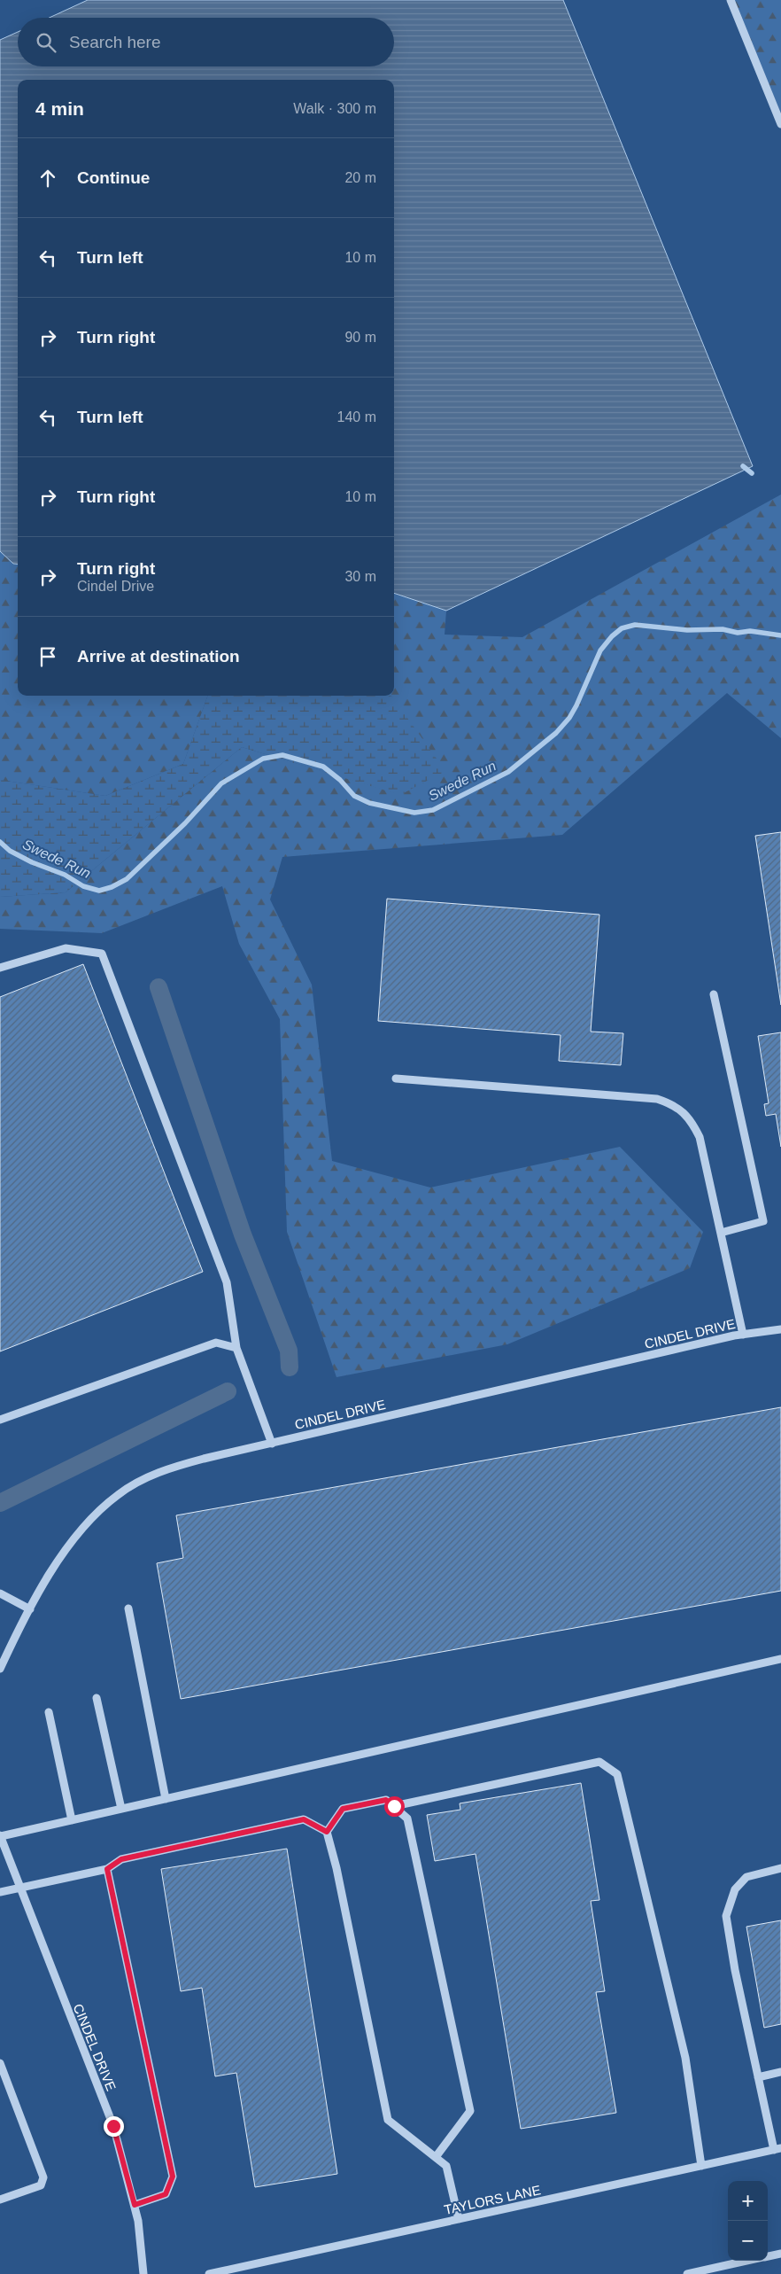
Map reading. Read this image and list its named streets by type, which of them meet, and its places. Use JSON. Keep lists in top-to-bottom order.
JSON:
{
  "streets": {
    "street": ["CINDEL DRIVE", "TAYLORS LANE"]
  },
  "water": ["Swede Run"],
  "page": {
    "search": "Search here",
    "heading": ["4 min", "Walk · 300 m"],
    "list": [
      ["Continue", "20 m"],
      ["Turn left", "10 m"],
      ["Turn right", "90 m"],
      ["Turn left", "140 m"],
      ["Turn right", "10 m"],
      ["Turn right", "Cindel Drive", "30 m"],
      "Arrive at destination"
    ],
    "map_buttons": ["+", "−"]
  }
}
